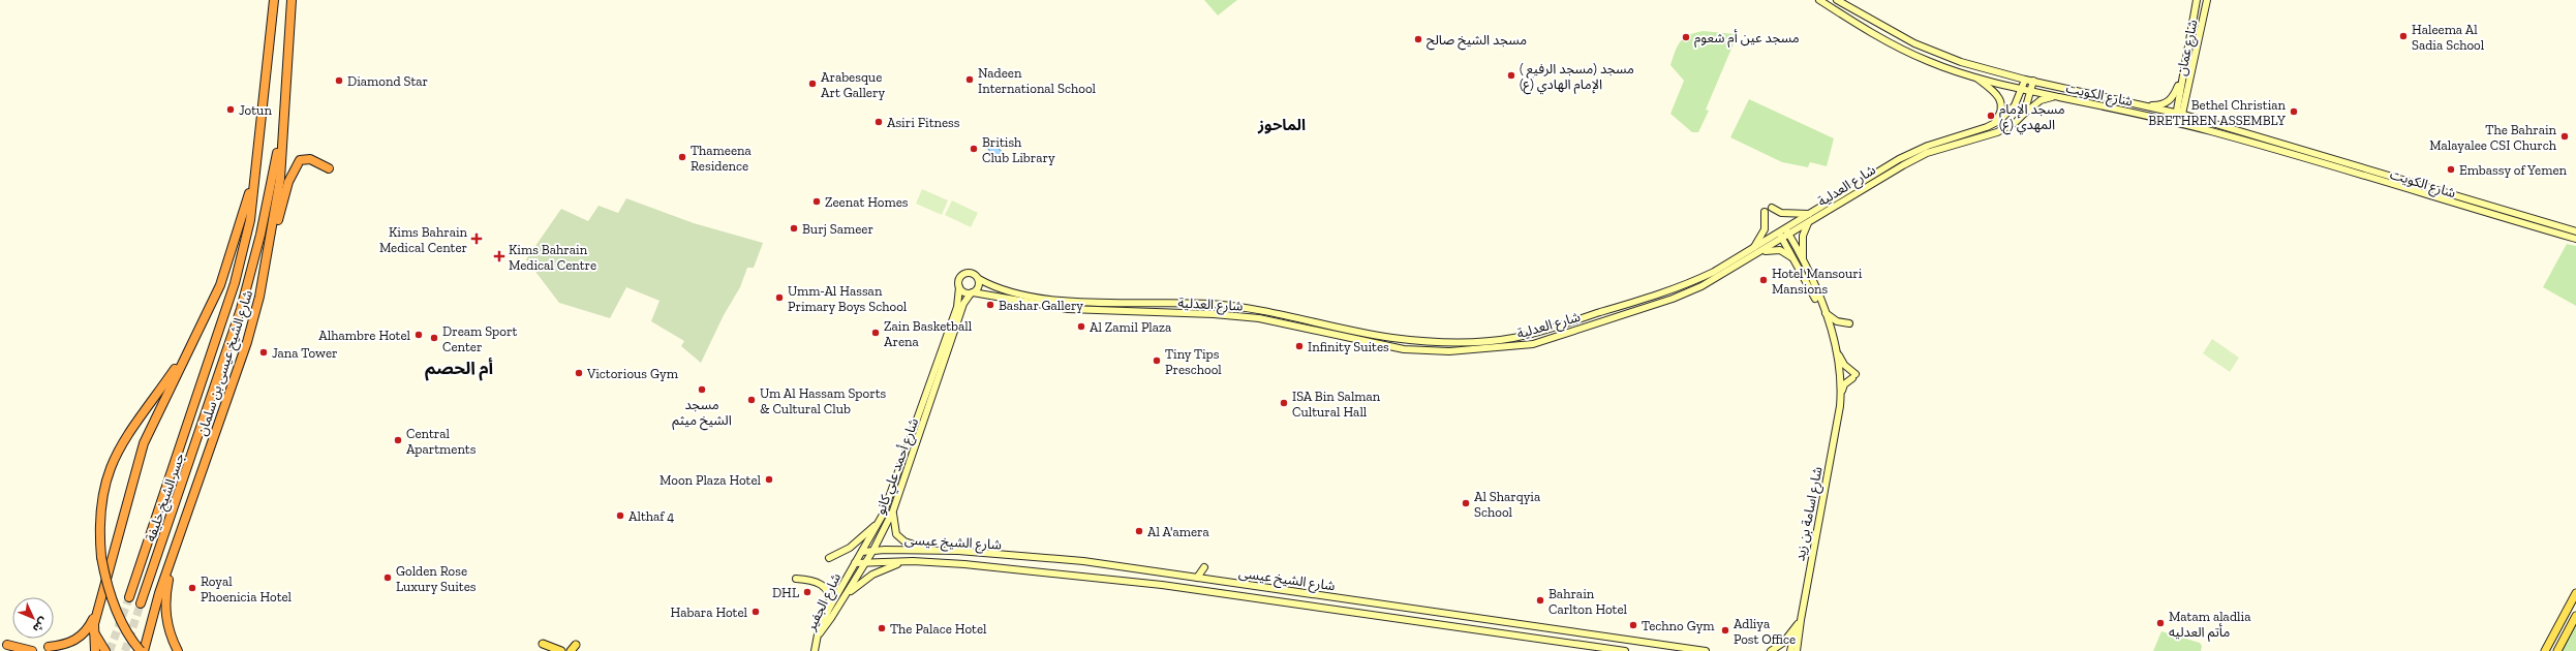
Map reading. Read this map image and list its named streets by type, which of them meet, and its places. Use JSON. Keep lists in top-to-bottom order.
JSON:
{
  "streets": {
    "highway": ["شارع الشيخ عيسى بن سلمان", "جسر الشيخ خليفة"],
    "main road": [
      "شارع عمان",
      "شارع الكويت",
      "شارع العدلية",
      "شارع أحمد علي كانو",
      "شارع اسامة بن زيد",
      "شارع الشيخ عيسى",
      "شارع الجفير"
    ]
  },
  "crossings": [
    ["شارع عمان", "شارع الكويت"],
    ["شارع الكويت", "شارع العدلية"],
    ["شارع العدلية", "شارع أحمد علي كانو"],
    ["شارع العدلية", "شارع اسامة بن زيد"],
    ["شارع الشيخ عيسى بن سلمان", "جسر الشيخ خليفة"],
    ["شارع أحمد علي كانو", "شارع الشيخ عيسى"],
    ["شارع أحمد علي كانو", "شارع الجفير"],
    ["شارع الشيخ عيسى", "شارع الجفير"]
  ],
  "districts": ["الماحوز", "أم الحصم"],
  "places": {
    "other": [
      "Haleema Al Sadia School",
      "مسجد عين أم شعوم",
      "مسجد الشيخ صالح",
      "( مسجد الرفيع) مسجد الإمام الهادي (ع)",
      "Nadeen International School",
      "Diamond Star",
      "Arabesque Art Gallery",
      "Jotun",
      "Bethel Christian BRETHREN ASSEMBLY",
      "مسجد الإمام المهدي (ع)",
      "Asiri Fitness",
      "The Bahrain Malayalee CSI Church",
      "British Club Library",
      "Thameena Residence",
      "Embassy of Yemen",
      "Zeenat Homes",
      "Burj Sameer",
      "Hotel Mansouri Mansions",
      "Umm-Al Hassan Primary Boys School",
      "Bashar Gallery",
      "Al Zamil Plaza",
      "Zain Basketball Arena",
      "Alhambre Hotel",
      "Dream Sport Center",
      "Infinity Suites",
      "Jana Tower",
      "Tiny Tips Preschool",
      "Victorious Gym",
      "مسجد الشيخ ميثم",
      "Um Al Hassam Sports & Cultural Club",
      "ISA Bin Salman Cultural Hall",
      "Central Apartments",
      "Moon Plaza Hotel",
      "Al Sharqyia School",
      "Althaf 4",
      "Al A'amera",
      "Golden Rose Luxury Suites",
      "Royal Phoenicia Hotel",
      "DHL",
      "Bahrain Carlton Hotel",
      "Habara Hotel",
      "Matam aladlia مأتم العدليه",
      "Techno Gym",
      "The Palace Hotel",
      "Adliya Post Office"
    ],
    "health": ["Kims Bahrain Medical Center", "Kims Bahrain Medical Centre"]
  },
  "north": "bottom right"
}
